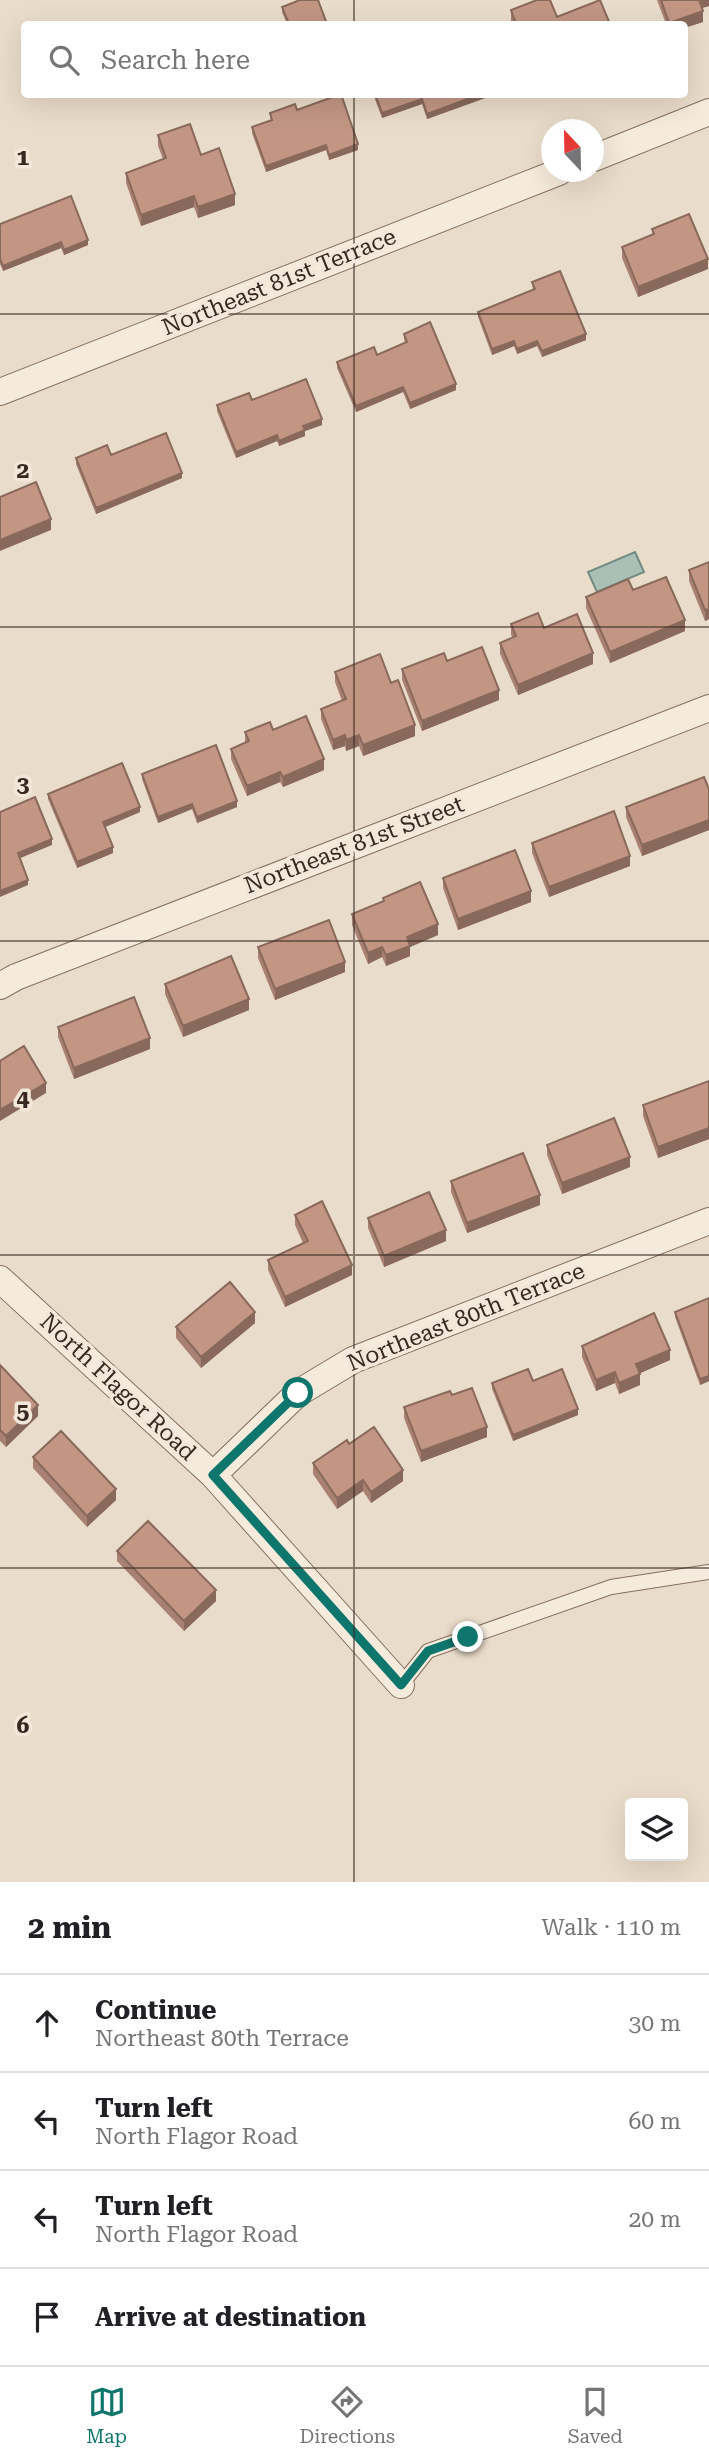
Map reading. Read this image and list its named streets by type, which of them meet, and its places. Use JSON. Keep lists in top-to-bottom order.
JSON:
{
  "streets": {
    "street": [
      "Northeast 81st Terrace",
      "Northeast 81st Street",
      "Northeast 80th Terrace",
      "North Flagor Road"
    ]
  },
  "crossings": [
    ["Northeast 80th Terrace", "North Flagor Road"]
  ],
  "north": "top",
  "page": {
    "search": "Search here",
    "heading": ["2 min", "Walk · 110 m"],
    "list": [
      ["Continue", "Northeast 80th Terrace", "30 m"],
      ["Turn left", "North Flagor Road", "60 m"],
      ["Turn left", "North Flagor Road", "20 m"],
      "Arrive at destination"
    ],
    "nav": ["Map", "Directions", "Saved"]
  },
  "grid": {
    "rows": [
      "1",
      "2",
      "3",
      "4",
      "5",
      "6"
    ]
  }
}
